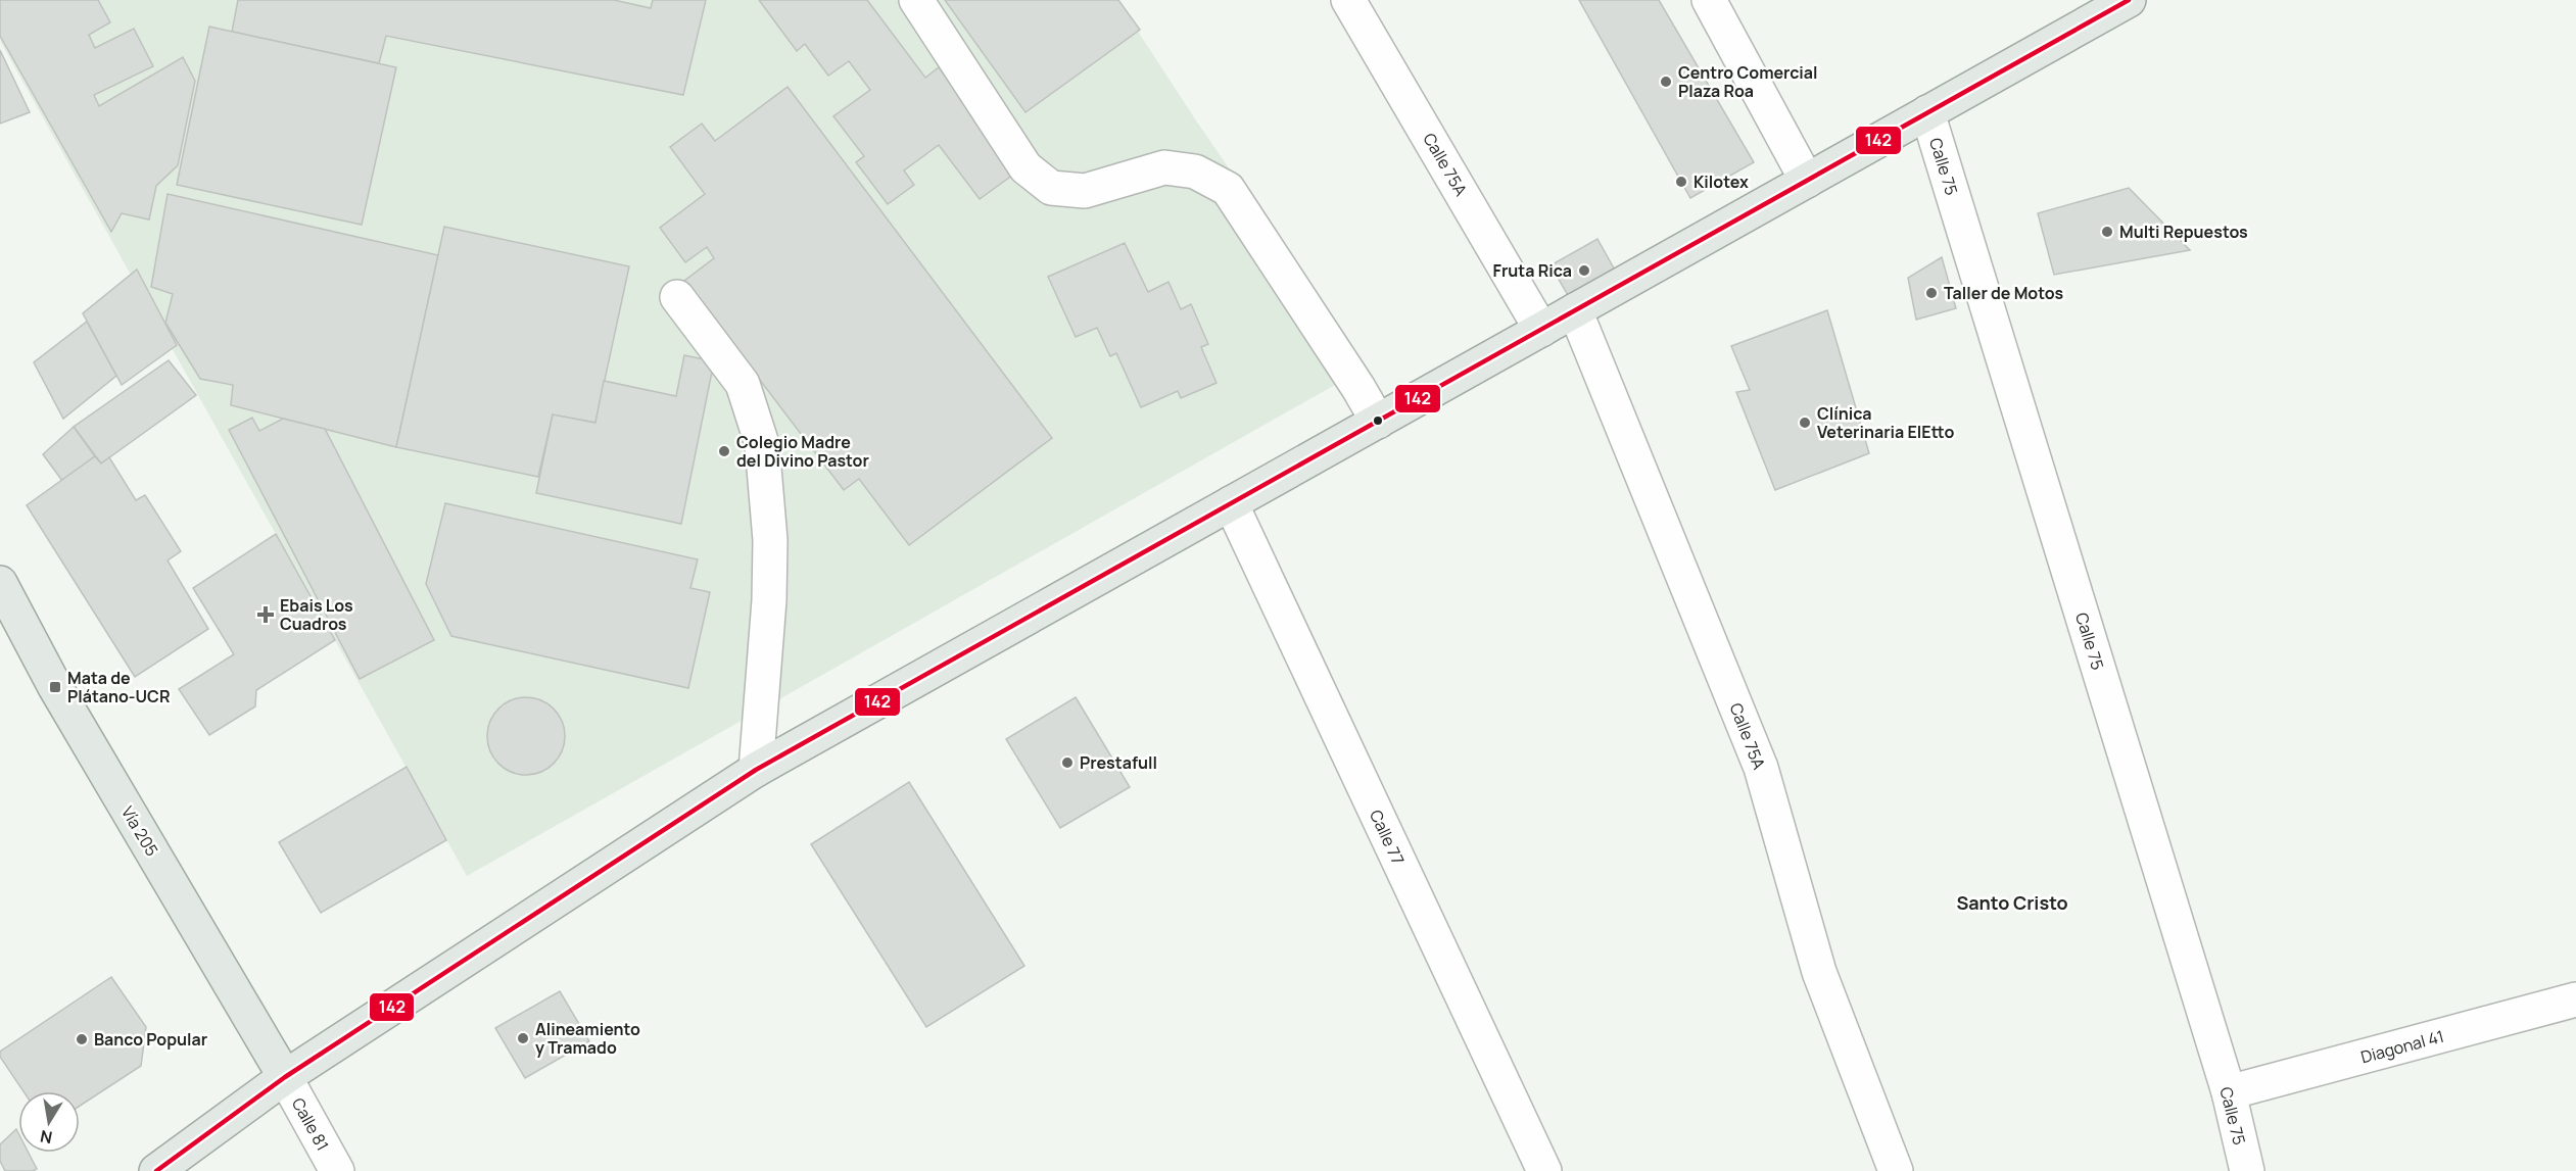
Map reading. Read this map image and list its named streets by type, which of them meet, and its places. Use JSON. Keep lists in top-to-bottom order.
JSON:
{
  "streets": {
    "main road": ["Vía 205"],
    "street": [
      "Calle 75A",
      "Calle 75",
      "Calle 77",
      "Diagonal 41",
      "Calle 81"
    ]
  },
  "crossings": [
    ["Calle 75", "Diagonal 41"],
    ["Vía 205", "Calle 81"]
  ],
  "districts": ["Santo Cristo"],
  "places": {
    "other": [
      "Centro Comercial Plaza Roa",
      "Kilotex",
      "Multi Repuestos",
      "Fruta Rica",
      "Taller de Motos",
      "Clínica Veterinaria ElEtto",
      "Colegio Madre del Divino Pastor",
      "Prestafull",
      "Alineamiento y Tramado",
      "Banco Popular"
    ],
    "health": ["Ebais Los Cuadros"],
    "transit": ["Mata de Plátano-UCR"]
  },
  "lines": ["transit line 142"],
  "north": "bottom"
}
